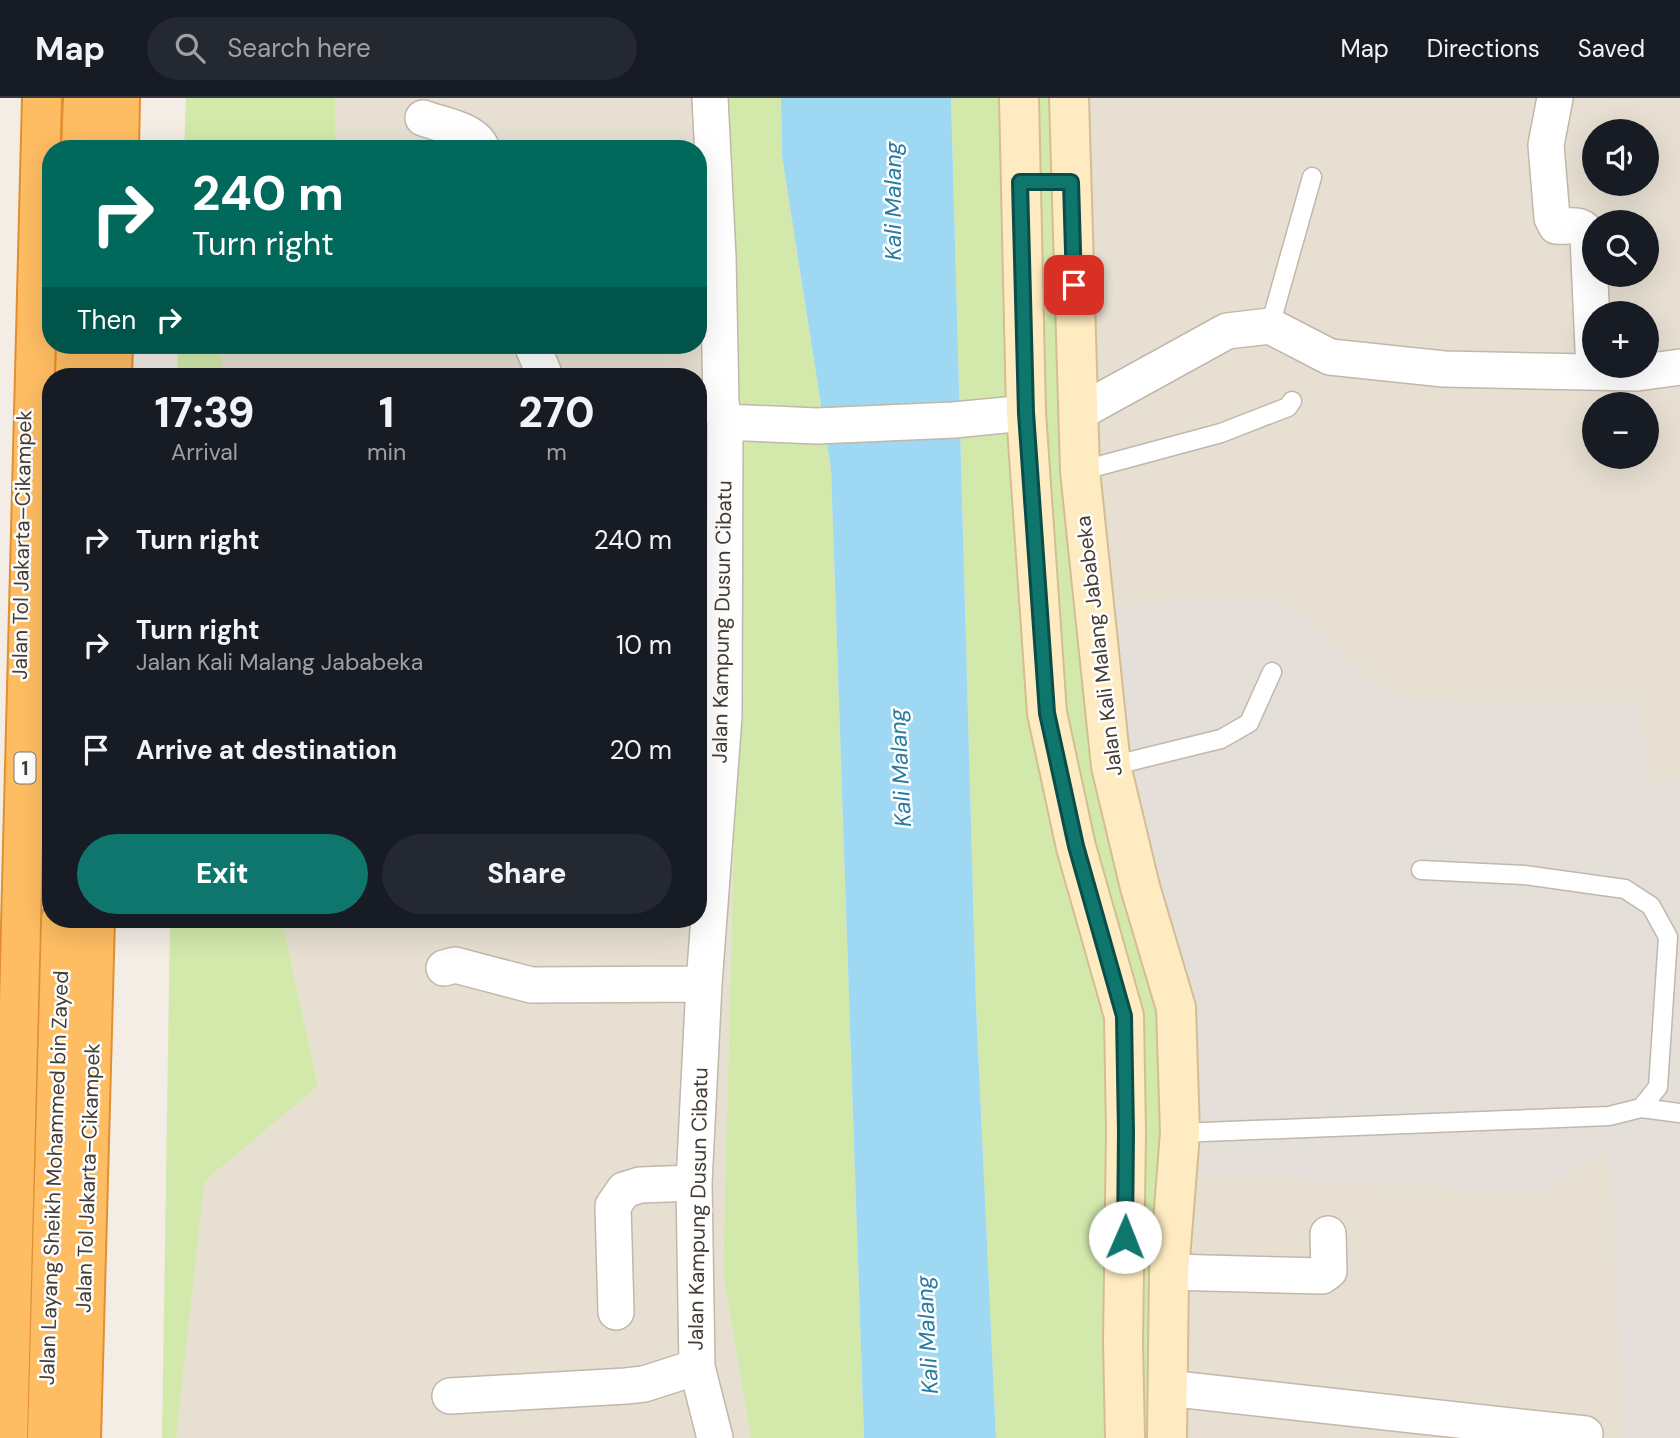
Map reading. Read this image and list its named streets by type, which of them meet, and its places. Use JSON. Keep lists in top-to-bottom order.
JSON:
{
  "streets": {
    "highway": ["Jalan Tol Jakarta–Cikampek", "1", "Jalan Layang Sheikh Mohammed bin Zayed"],
    "main road": ["Jalan Kali Malang Jababeka"],
    "street": ["Jalan Kampung Dusun Cibatu"]
  },
  "water": ["Kali Malang"],
  "page": {
    "header": "Map",
    "search": "Search here",
    "nav": ["Map", "Directions", "Saved"],
    "map_buttons": ["+", "−"],
    "turn": ["240 m", "Turn right"],
    "then": "Then",
    "eta": [
      "17:39",
      "Arrival",
      "1",
      "min",
      "270",
      "m"
    ],
    "list": [
      {
        "name": "Turn right",
        "value": "240 m"
      },
      {
        "name": "Turn right",
        "note": "Jalan Kali Malang Jababeka",
        "value": "10 m"
      },
      {
        "name": "Arrive at destination",
        "value": "20 m"
      }
    ],
    "buttons": ["Exit", "Share"]
  }
}
